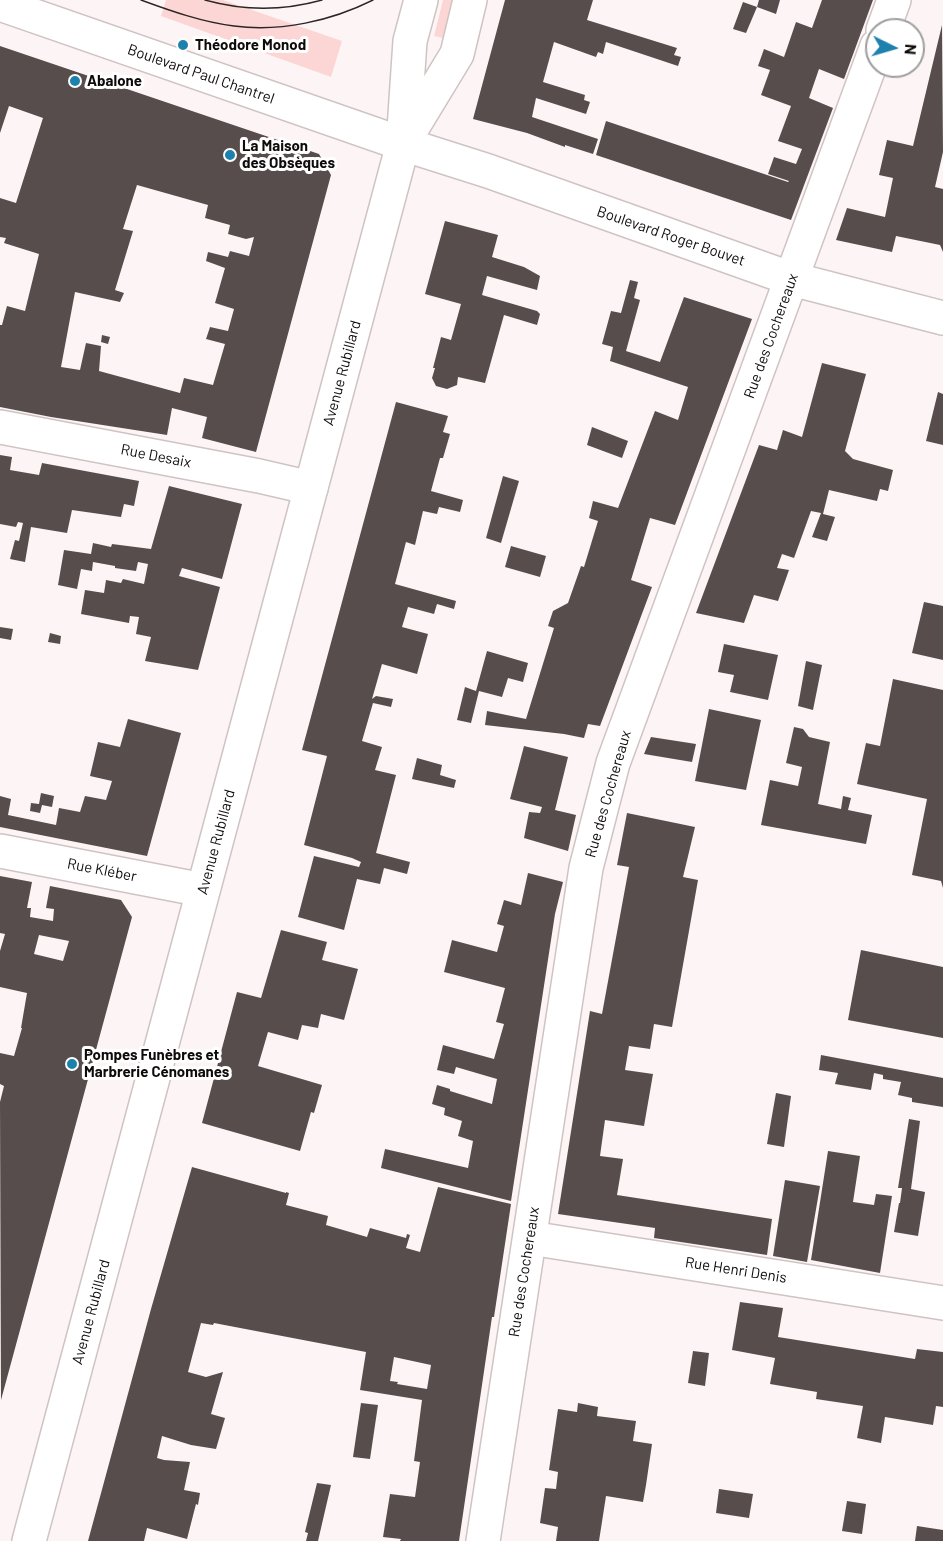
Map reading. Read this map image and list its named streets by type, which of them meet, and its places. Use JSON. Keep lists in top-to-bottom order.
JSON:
{
  "streets": {
    "street": [
      "Boulevard Paul Chantrel",
      "Boulevard Roger Bouvet",
      "Rue des Cochereaux",
      "Avenue Rubillard",
      "Rue Desaix",
      "Rue Kléber",
      "Rue Henri Denis"
    ]
  },
  "crossings": [
    ["Boulevard Paul Chantrel", "Boulevard Roger Bouvet"],
    ["Boulevard Paul Chantrel", "Avenue Rubillard"],
    ["Boulevard Roger Bouvet", "Rue des Cochereaux"],
    ["Boulevard Roger Bouvet", "Avenue Rubillard"],
    ["Rue des Cochereaux", "Rue Henri Denis"],
    ["Avenue Rubillard", "Rue Desaix"],
    ["Avenue Rubillard", "Rue Kléber"]
  ],
  "places": [
    "Théodore Monod",
    "Abalone",
    "La Maison des Obsèques",
    "Pompes Funèbres et Marbrerie Cénomanes"
  ],
  "north": "right"
}
